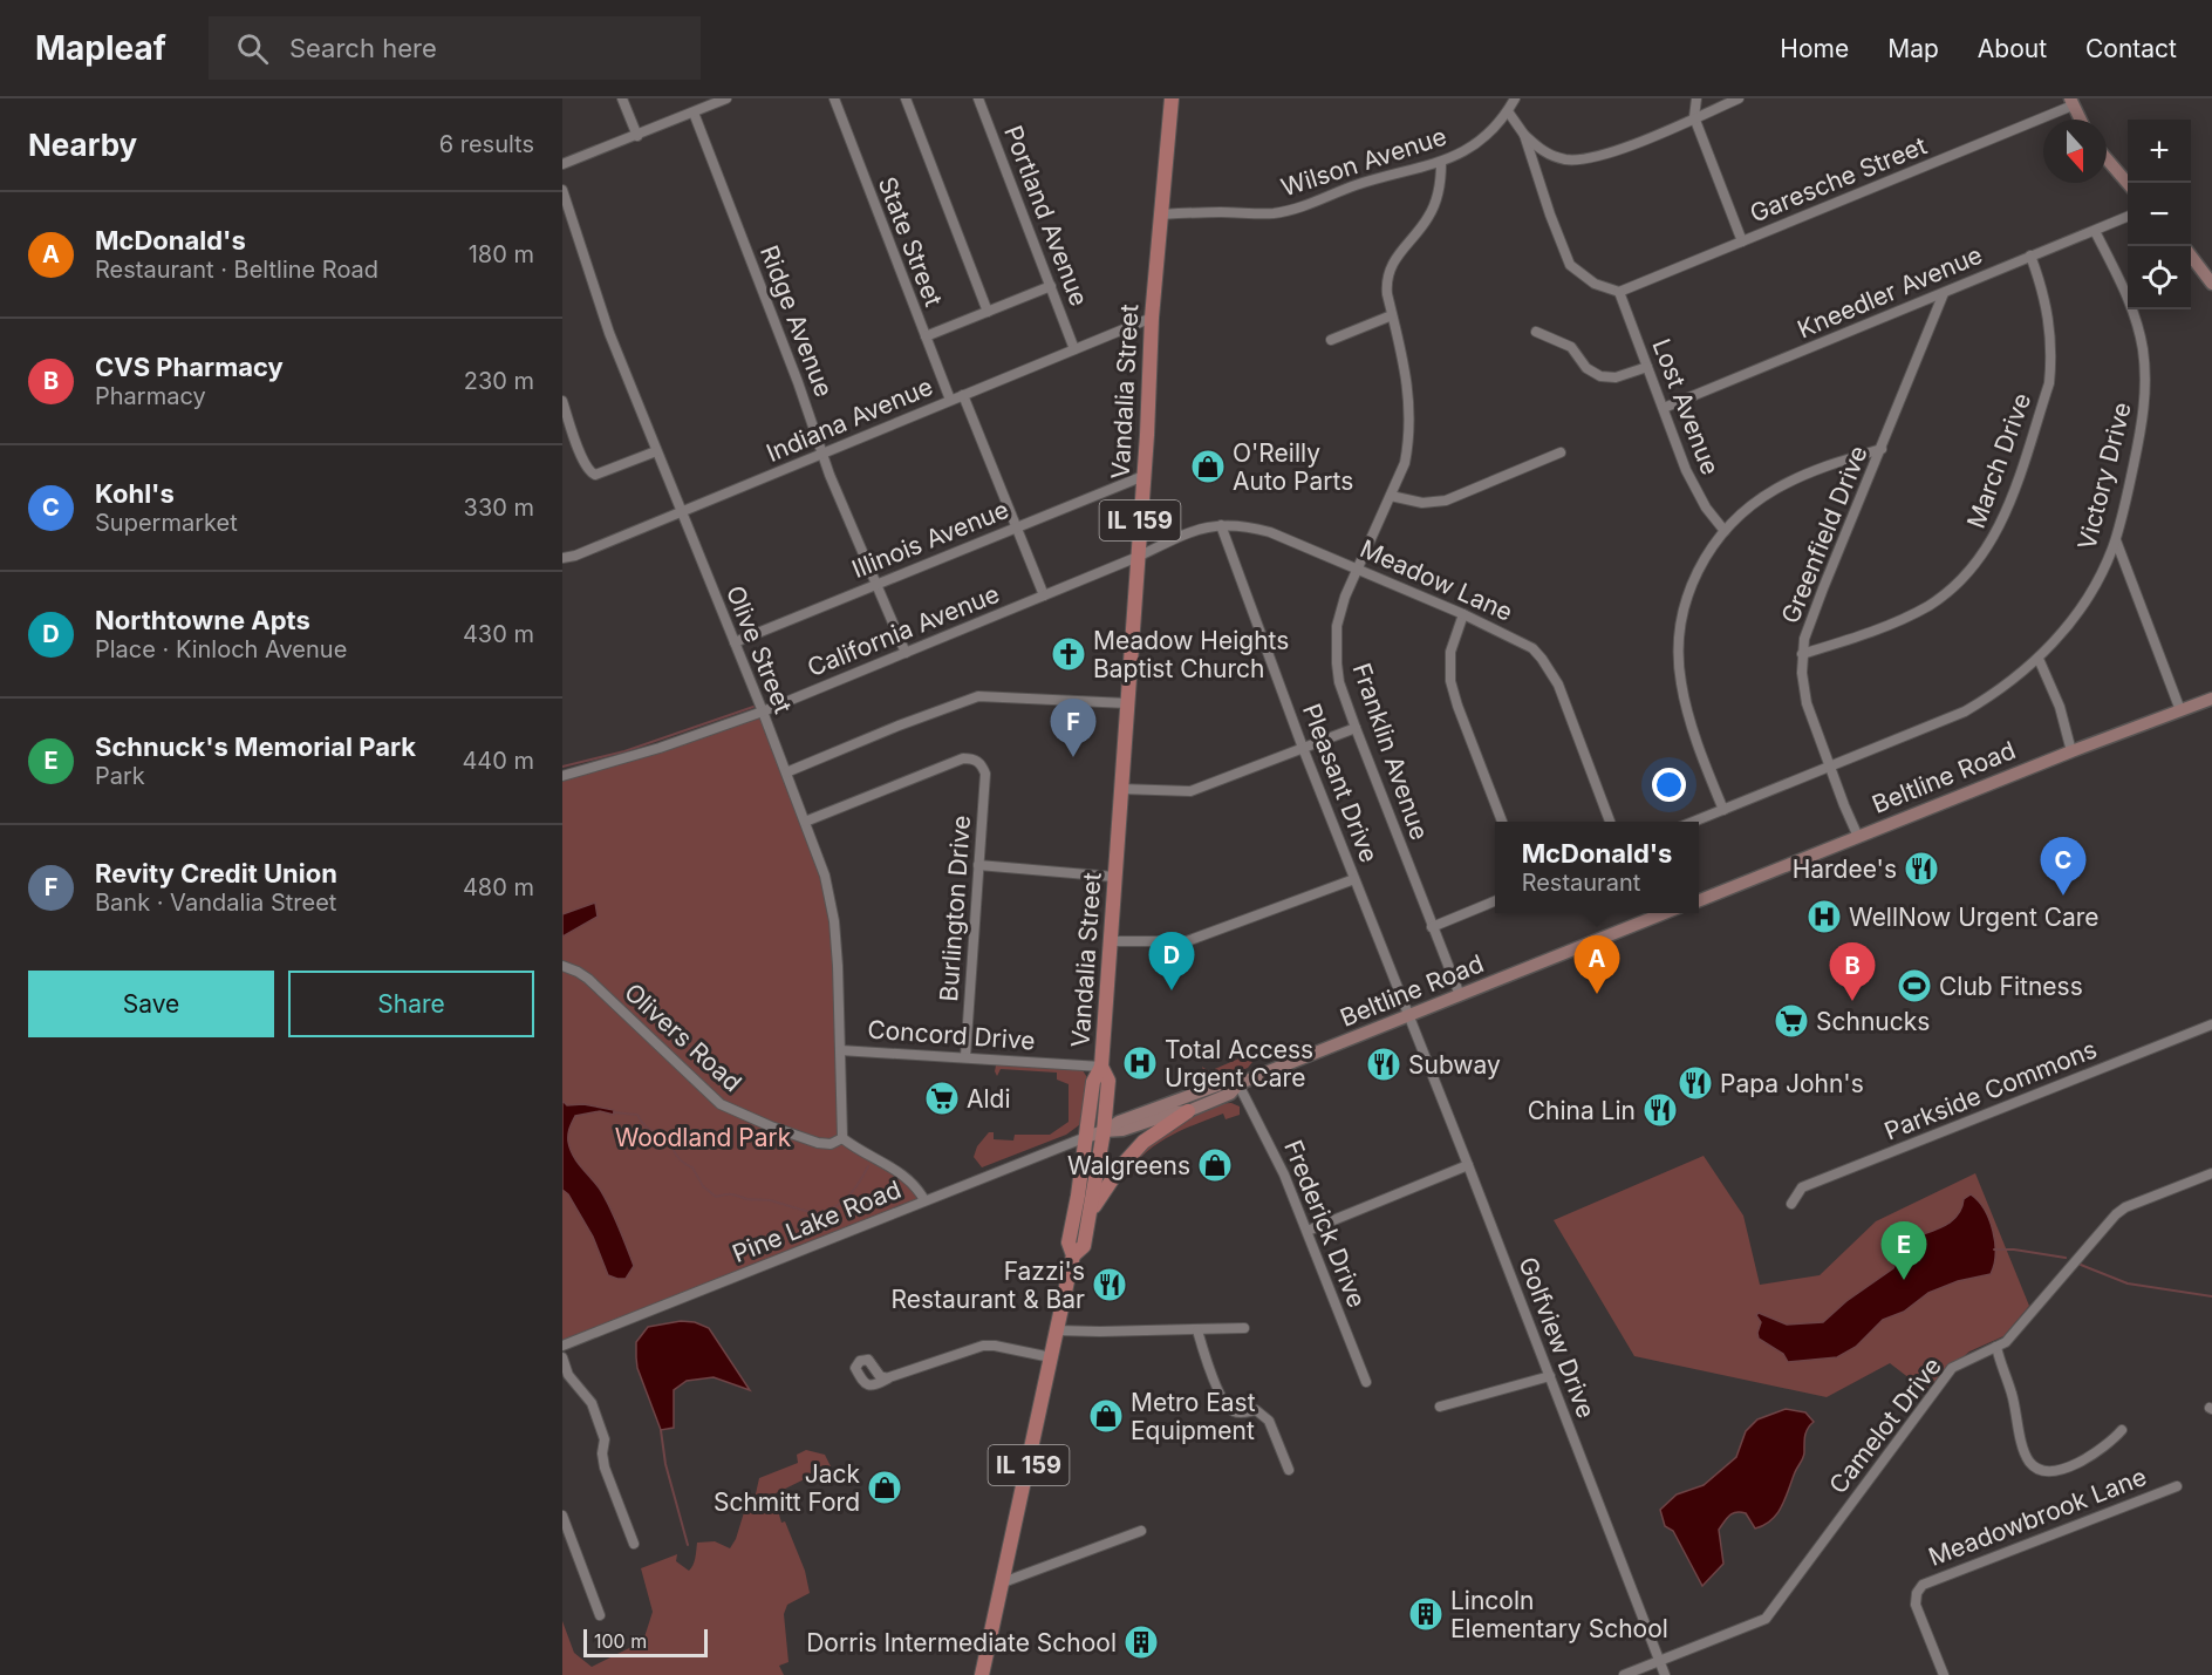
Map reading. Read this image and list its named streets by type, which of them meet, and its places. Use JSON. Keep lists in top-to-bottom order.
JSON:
{
  "streets": {
    "main road": ["Vandalia Street", "IL 159", "Beltline Road"],
    "street": [
      "Wilson Avenue",
      "Garesche Street",
      "Portland Avenue",
      "State Street",
      "Kneedler Avenue",
      "Ridge Avenue",
      "Lost Avenue",
      "Indiana Avenue",
      "March Drive",
      "Victory Drive",
      "Greenfield Drive",
      "Illinois Avenue",
      "Meadow Lane",
      "California Avenue",
      "Olive Street",
      "Franklin Avenue",
      "Pleasant Drive",
      "Burlington Drive",
      "Concord Drive",
      "Olivers Road",
      "Parkside Commons",
      "Pine Lake Road",
      "Frederick Drive",
      "Golfview Drive",
      "Camelot Drive",
      "Meadowbrook Lane"
    ]
  },
  "crossings": [
    ["Wilson Avenue", "Vandalia Street"],
    ["Wilson Avenue", "Franklin Avenue"],
    ["Garesche Street", "Lost Avenue"],
    ["Portland Avenue", "Indiana Avenue"],
    ["State Street", "Indiana Avenue"],
    ["Kneedler Avenue", "Lost Avenue"],
    ["Kneedler Avenue", "March Drive"],
    ["Kneedler Avenue", "Victory Drive"],
    ["Kneedler Avenue", "Greenfield Drive"],
    ["Ridge Avenue", "Indiana Avenue"],
    ["Ridge Avenue", "Illinois Avenue"],
    ["Ridge Avenue", "California Avenue"],
    ["Vandalia Street", "Indiana Avenue"],
    ["Vandalia Street", "Illinois Avenue"],
    ["Vandalia Street", "Meadow Lane"],
    ["Vandalia Street", "California Avenue"],
    ["Vandalia Street", "Beltline Road"],
    ["Vandalia Street", "Concord Drive"],
    ["Vandalia Street", "Pine Lake Road"],
    ["Indiana Avenue", "Olive Street"],
    ["March Drive", "Greenfield Drive"],
    ["Victory Drive", "Greenfield Drive"],
    ["Greenfield Drive", "Beltline Road"],
    ["Illinois Avenue", "Olive Street"],
    ["Meadow Lane", "California Avenue"],
    ["Meadow Lane", "Franklin Avenue"],
    ["Meadow Lane", "Pleasant Drive"],
    ["California Avenue", "Olive Street"],
    ["Olive Street", "Burlington Drive"],
    ["Olive Street", "Concord Drive"],
    ["Olive Street", "Olivers Road"],
    ["Franklin Avenue", "Beltline Road"],
    ["Beltline Road", "Pleasant Drive"],
    ["Beltline Road", "Pine Lake Road"],
    ["Beltline Road", "Frederick Drive"],
    ["Beltline Road", "Golfview Drive"],
    ["Pleasant Drive", "Golfview Drive"],
    ["Burlington Drive", "Concord Drive"],
    ["Golfview Drive", "Camelot Drive"]
  ],
  "parks": ["Woodland Park"],
  "places": {
    "shop": [
      "O'Reilly Auto Parts",
      "Walgreens",
      "Metro East Equipment",
      "Jack Schmitt Ford"
    ],
    "church": ["Meadow Heights Baptist Church"],
    "restaurant": [
      "Hardee's",
      "Subway",
      "Papa John's",
      "China Lin",
      "Fazzi's Restaurant & Bar"
    ],
    "hospital": ["WellNow Urgent Care", "Total Access Urgent Care"],
    "sports": ["Club Fitness"],
    "supermarket": ["Schnucks", "Aldi"],
    "building": ["Lincoln Elementary School", "Dorris Intermediate School"]
  },
  "scale_bar": "100 m",
  "north": "bottom",
  "page": {
    "header": "Mapleaf",
    "search": "Search here",
    "nav": [
      "Home",
      "Map",
      "About",
      "Contact"
    ],
    "heading": ["Nearby", "6 results"],
    "map_buttons": ["+", "−"],
    "list": [
      {
        "mark": "A",
        "name": "McDonald's",
        "note": "Restaurant · Beltline Road",
        "value": "180 m"
      },
      {
        "mark": "B",
        "name": "CVS Pharmacy",
        "note": "Pharmacy",
        "value": "230 m"
      },
      {
        "mark": "C",
        "name": "Kohl's",
        "note": "Supermarket",
        "value": "330 m"
      },
      {
        "mark": "D",
        "name": "Northtowne Apts",
        "note": "Place · Kinloch Avenue",
        "value": "430 m"
      },
      {
        "mark": "E",
        "name": "Schnuck's Memorial Park",
        "note": "Park",
        "value": "440 m"
      },
      {
        "mark": "F",
        "name": "Revity Credit Union",
        "note": "Bank · Vandalia Street",
        "value": "480 m"
      }
    ],
    "pins": [
      "F",
      "C",
      "D",
      "A",
      "B",
      "E"
    ],
    "popup": ["McDonald's", "Restaurant"],
    "buttons": ["Save", "Share"],
    "scale": "100 m"
  }
}
